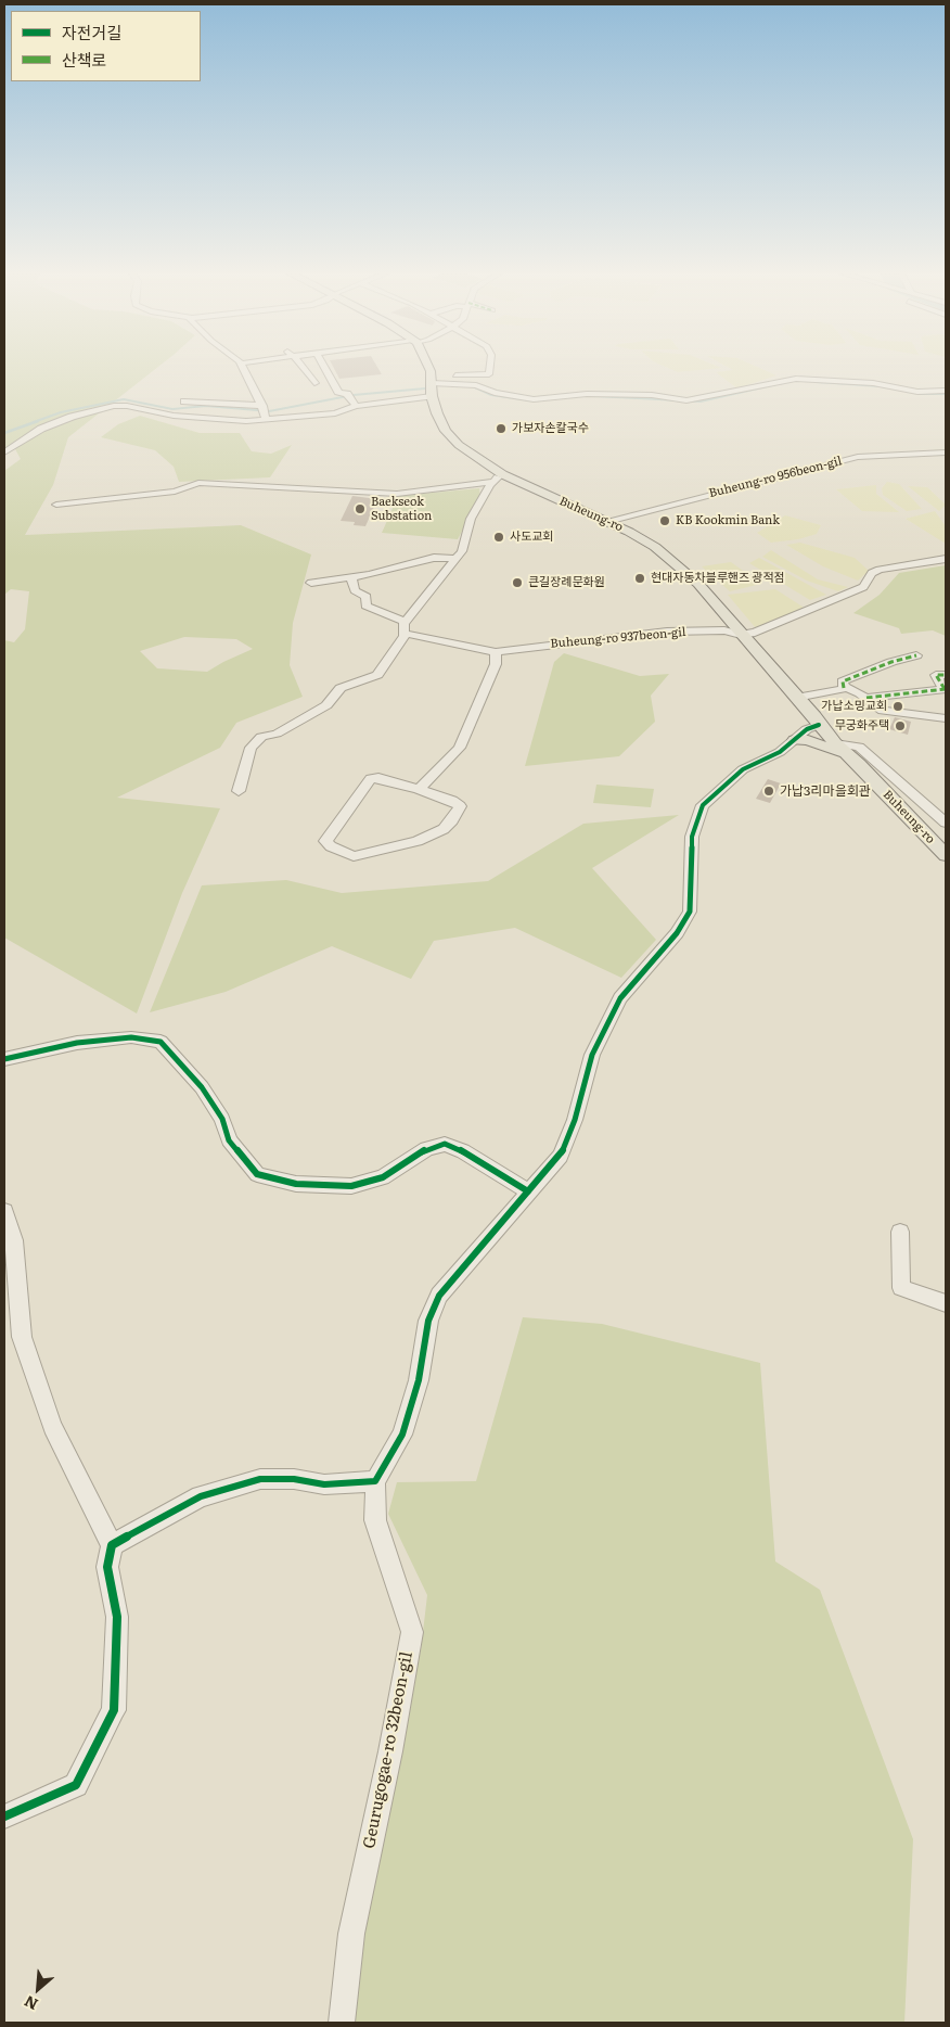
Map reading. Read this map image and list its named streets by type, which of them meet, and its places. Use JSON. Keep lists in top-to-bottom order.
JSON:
{
  "streets": {
    "main road": ["Buheung-ro"],
    "street": ["Buheung-ro 956beon-gil", "Buheung-ro 937beon-gil", "Geurugogae-ro 32beon-gil"]
  },
  "crossings": [
    ["Buheung-ro 956beon-gil", "Buheung-ro"],
    ["Buheung-ro", "Buheung-ro 937beon-gil"]
  ],
  "places": [
    "가보자손칼국수",
    "Baekseok Substation",
    "KB Kookmin Bank",
    "사도교회",
    "현대자동차블루핸즈 광적점",
    "큰길장례문화원",
    "가납소밍교회",
    "무궁화주택",
    "가납3리마을회관"
  ],
  "legend": ["자전거길", "산책로"],
  "north": "bottom left"
}
